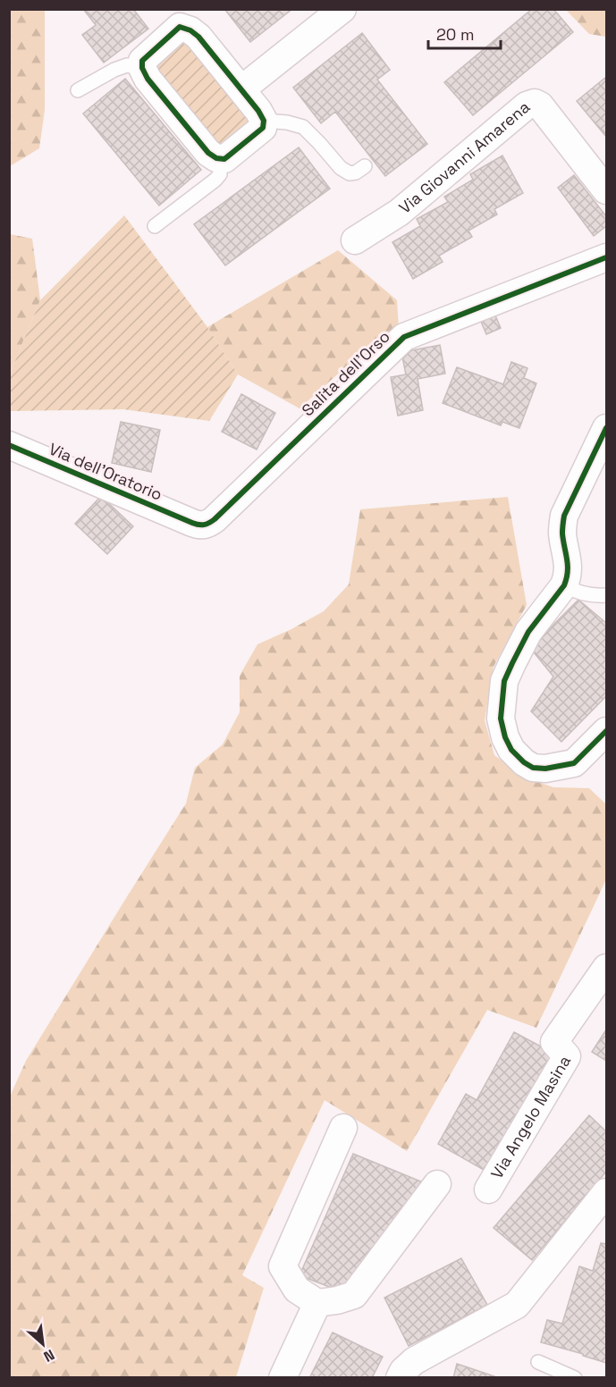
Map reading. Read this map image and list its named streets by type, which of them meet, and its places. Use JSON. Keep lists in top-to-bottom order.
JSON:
{
  "streets": {
    "street": [
      "Via Giovanni Amarena",
      "Salita dell'Orso",
      "Via dell'Oratorio",
      "Via Angelo Masina"
    ]
  },
  "crossings": [
    ["Salita dell'Orso", "Via dell'Oratorio"]
  ],
  "scale_bar": "20 m",
  "north": "bottom right"
}
